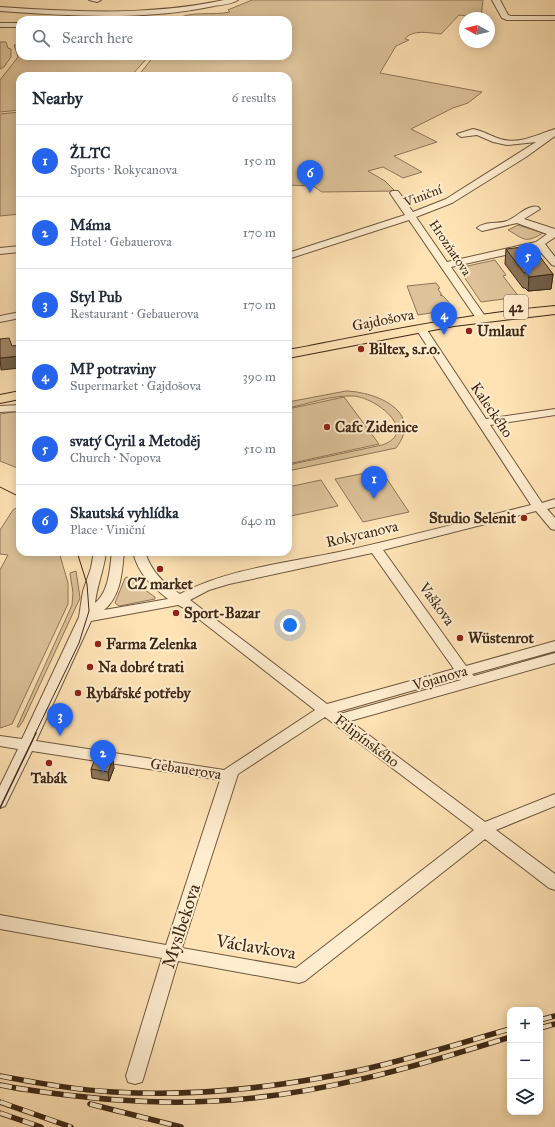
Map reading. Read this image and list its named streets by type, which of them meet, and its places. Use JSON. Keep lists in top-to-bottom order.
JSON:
{
  "streets": {
    "main road": ["42", "Gajdošova"],
    "street": [
      "Viniční",
      "Hrozňatova",
      "Kaleckého",
      "Rokycanova",
      "Vaškova",
      "Vojanova",
      "Filipínského",
      "Gebauerova",
      "Myslbekova",
      "Václavkova"
    ]
  },
  "crossings": [
    ["Viniční", "Hrozňatova"],
    ["Hrozňatova", "Gajdošova"],
    ["Gajdošova", "Kaleckého"],
    ["Kaleckého", "Rokycanova"],
    ["Rokycanova", "Vaškova"],
    ["Rokycanova", "Filipínského"],
    ["Vaškova", "Vojanova"],
    ["Vojanova", "Filipínského"],
    ["Vojanova", "Gebauerova"],
    ["Filipínského", "Gebauerova"],
    ["Filipínského", "Václavkova"],
    ["Gebauerova", "Myslbekova"],
    ["Myslbekova", "Václavkova"]
  ],
  "places": [
    "Umlauf",
    "Biltex, s.r.o.",
    "Cafc Zidenice",
    "Studio Selenit",
    "CZ market",
    "Sport-Bazar",
    "Wüstenrot",
    "Farma Zelenka",
    "Na dobré trati",
    "Rybářské potřeby",
    "Tabák"
  ],
  "north": "left",
  "page": {
    "search": "Search here",
    "heading": ["Nearby", "6 results"],
    "list": [
      {
        "mark": "1",
        "name": "ŽLTC",
        "note": "Sports · Rokycanova",
        "value": "150 m"
      },
      {
        "mark": "2",
        "name": "Máma",
        "note": "Hotel · Gebauerova",
        "value": "170 m"
      },
      {
        "mark": "3",
        "name": "Styl Pub",
        "note": "Restaurant · Gebauerova",
        "value": "170 m"
      },
      {
        "mark": "4",
        "name": "MP potraviny",
        "note": "Supermarket · Gajdošova",
        "value": "390 m"
      },
      {
        "mark": "5",
        "name": "svatý Cyril a Metoděj",
        "note": "Church · Nopova",
        "value": "510 m"
      },
      {
        "mark": "6",
        "name": "Skautská vyhlídka",
        "note": "Place · Viniční",
        "value": "640 m"
      }
    ],
    "pins": [
      "6",
      "5",
      "4",
      "1",
      "3",
      "2"
    ],
    "map_buttons": ["+", "−"]
  }
}
